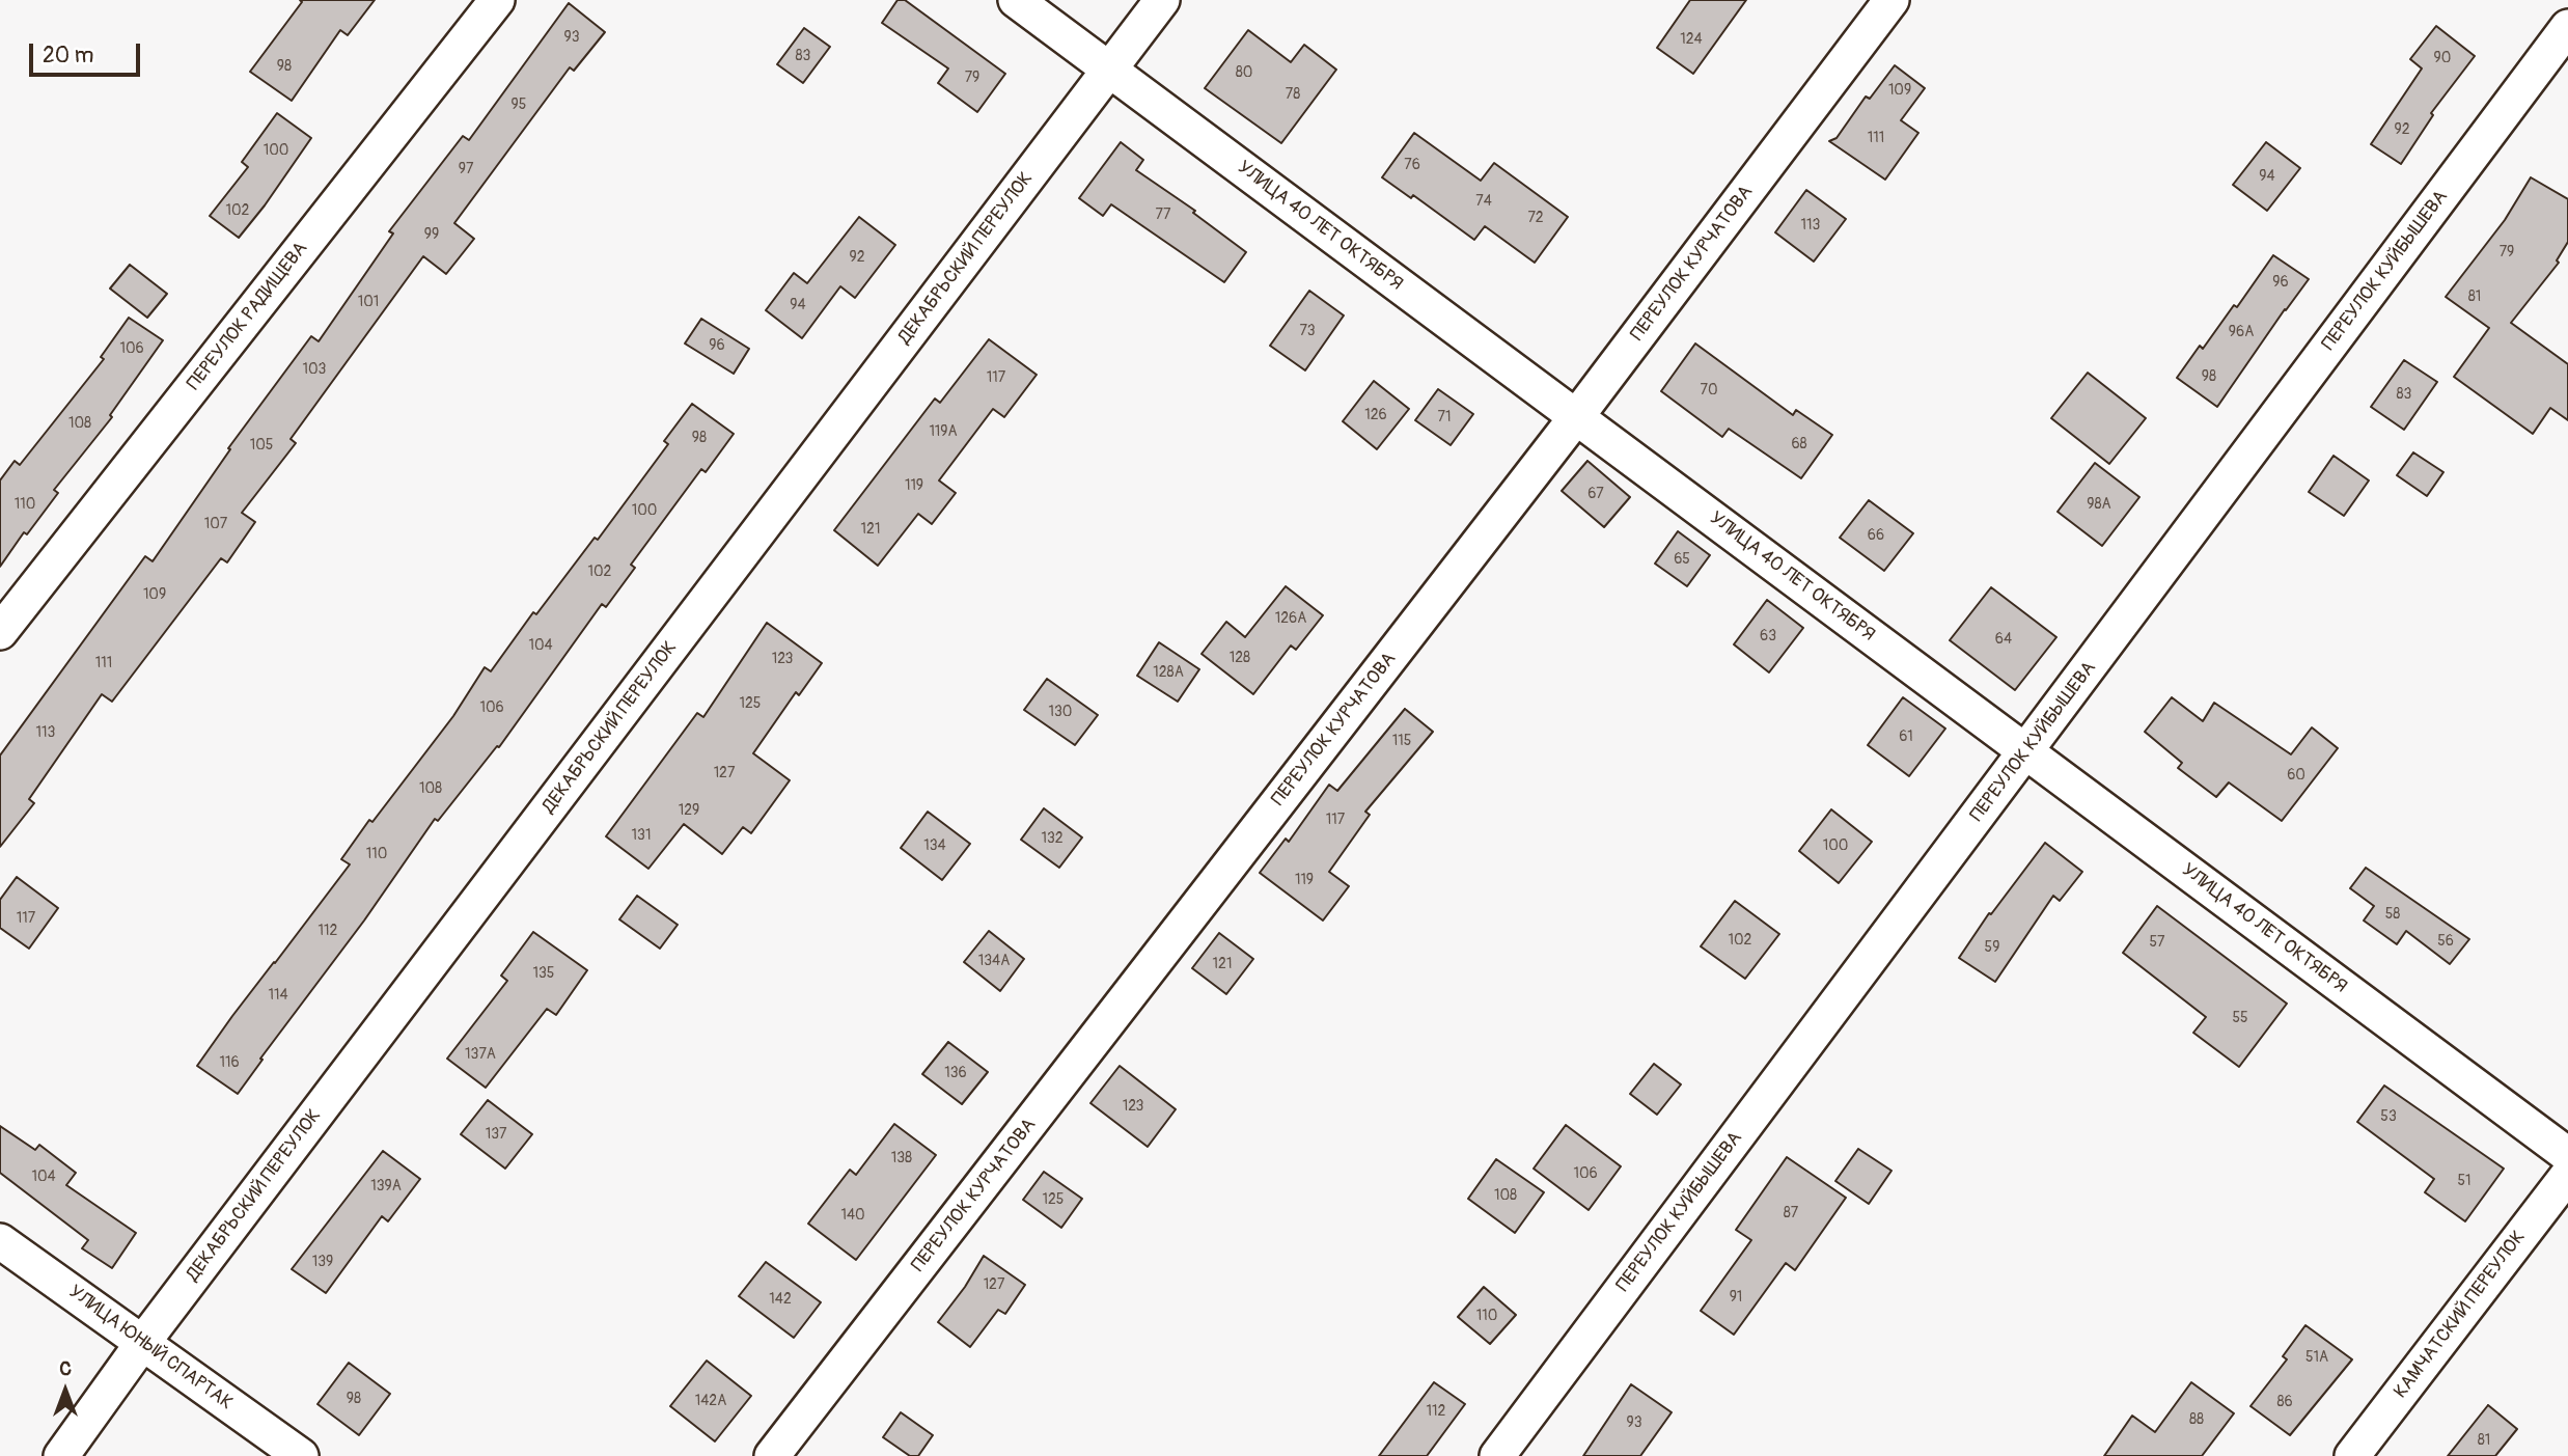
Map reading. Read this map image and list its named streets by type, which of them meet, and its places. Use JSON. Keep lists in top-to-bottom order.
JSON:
{
  "streets": {
    "street": [
      "УЛИЦА 40 ЛЕТ ОКТЯБРЯ",
      "ДЕКАБРЬСКИЙ ПЕРЕУЛОК",
      "ПЕРЕУЛОК КУРЧАТОВА",
      "ПЕРЕУЛОК КУЙБЫШЕВА",
      "ПЕРЕУЛОК РАДИЩЕВА",
      "КАМЧАТСКИЙ ПЕРЕУЛОК",
      "УЛИЦА ЮНЫЙ СПАРТАК"
    ]
  },
  "crossings": [
    ["УЛИЦА 40 ЛЕТ ОКТЯБРЯ", "ДЕКАБРЬСКИЙ ПЕРЕУЛОК"],
    ["УЛИЦА 40 ЛЕТ ОКТЯБРЯ", "ПЕРЕУЛОК КУРЧАТОВА"],
    ["УЛИЦА 40 ЛЕТ ОКТЯБРЯ", "ПЕРЕУЛОК КУЙБЫШЕВА"],
    ["ДЕКАБРЬСКИЙ ПЕРЕУЛОК", "УЛИЦА ЮНЫЙ СПАРТАК"]
  ],
  "house_numbers": [
    "93",
    "124",
    "83",
    "90",
    "98",
    "80",
    "79",
    "109",
    "78",
    "95",
    "92",
    "111",
    "100",
    "76",
    "97",
    "94",
    "74",
    "102",
    "77",
    "72",
    "113",
    "99",
    "79",
    "92",
    "96",
    "81",
    "101",
    "94",
    "73",
    "96А",
    "96",
    "106",
    "103",
    "98",
    "117",
    "70",
    "83",
    "126",
    "71",
    "108",
    "119А",
    "98",
    "68",
    "105",
    "119",
    "67",
    "110",
    "98А",
    "100",
    "107",
    "121",
    "66",
    "65",
    "102",
    "109",
    "126А",
    "63",
    "64",
    "104",
    "128",
    "123",
    "111",
    "128А",
    "125",
    "106",
    "130",
    "113",
    "61",
    "115",
    "127",
    "60",
    "108",
    "129",
    "117",
    "131",
    "132",
    "134",
    "100",
    "110",
    "119",
    "58",
    "117",
    "112",
    "102",
    "56",
    "57",
    "59",
    "134А",
    "121",
    "135",
    "114",
    "55",
    "137А",
    "116",
    "136",
    "123",
    "53",
    "137",
    "138",
    "106",
    "104",
    "51",
    "139А",
    "108",
    "125",
    "87",
    "140",
    "139",
    "127",
    "91",
    "142",
    "110",
    "51А",
    "98",
    "142А",
    "86",
    "112",
    "88",
    "93",
    "81"
  ],
  "scale_bar": "20 m",
  "north": "top"
}
